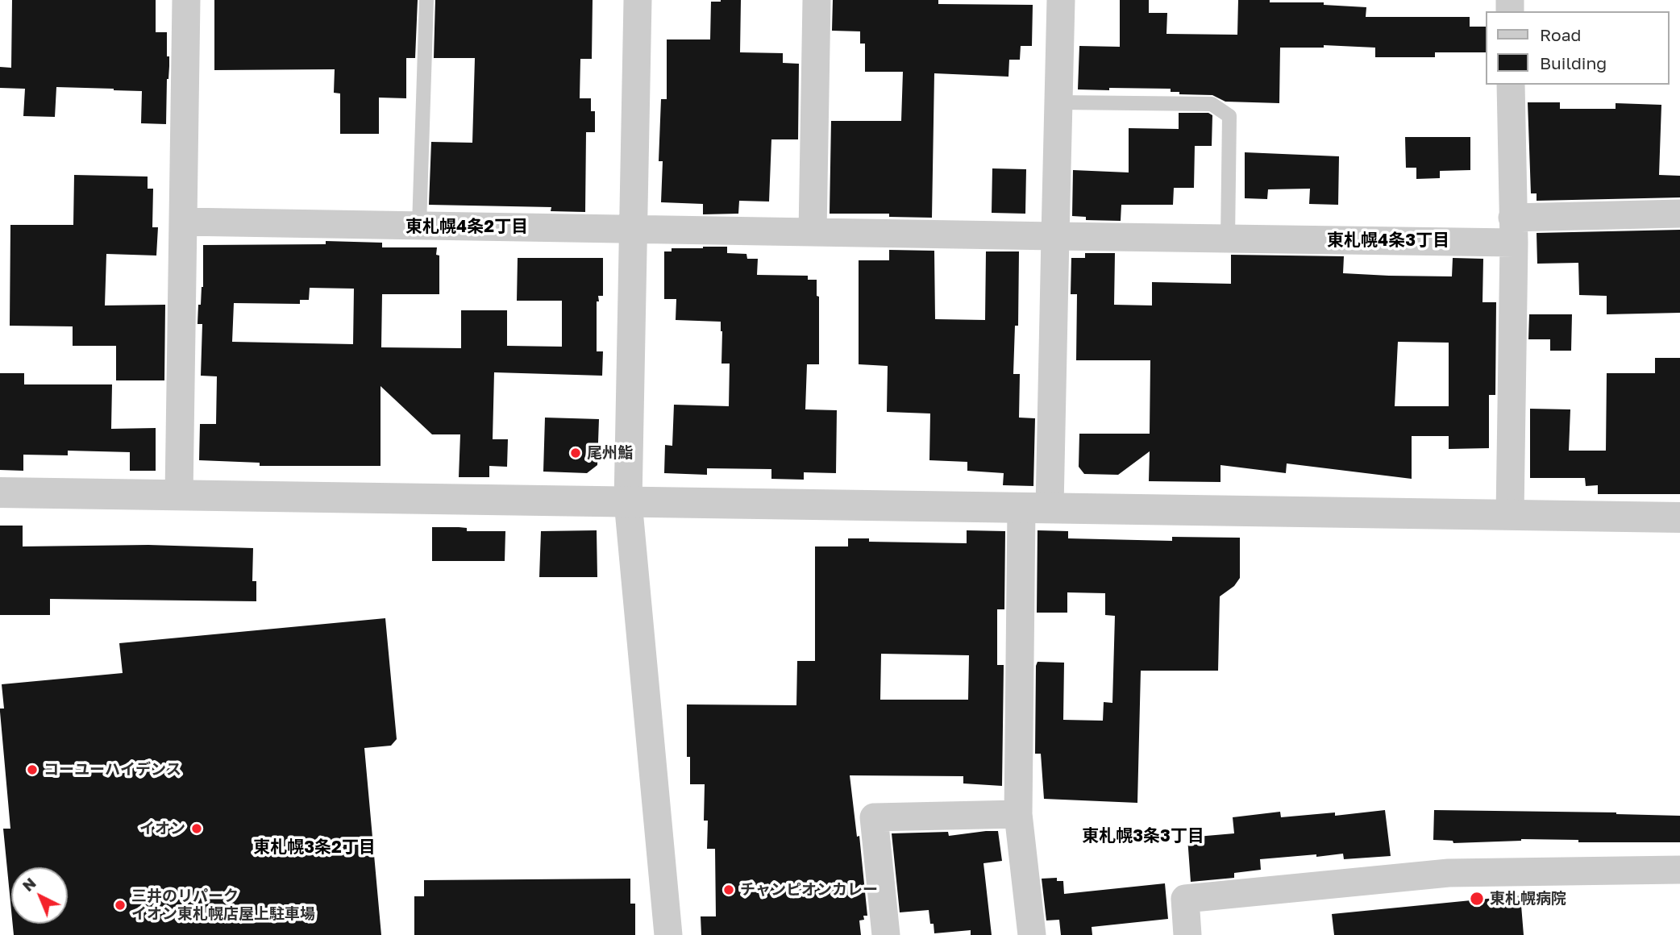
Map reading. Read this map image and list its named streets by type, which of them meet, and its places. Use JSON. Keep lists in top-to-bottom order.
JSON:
{
  "districts": [
    "東札幌4条2丁目",
    "東札幌4条3丁目",
    "東札幌3条3丁目",
    "東札幌3条2丁目"
  ],
  "places": [
    "尾州鮨",
    "コーユーハイデンス",
    "イオン",
    "チャンピオンカレー",
    "東札幌病院",
    "三井のリパーク イオン東札幌店屋上駐車場"
  ],
  "legend": ["Road", "Building"],
  "north": "top left"
}
